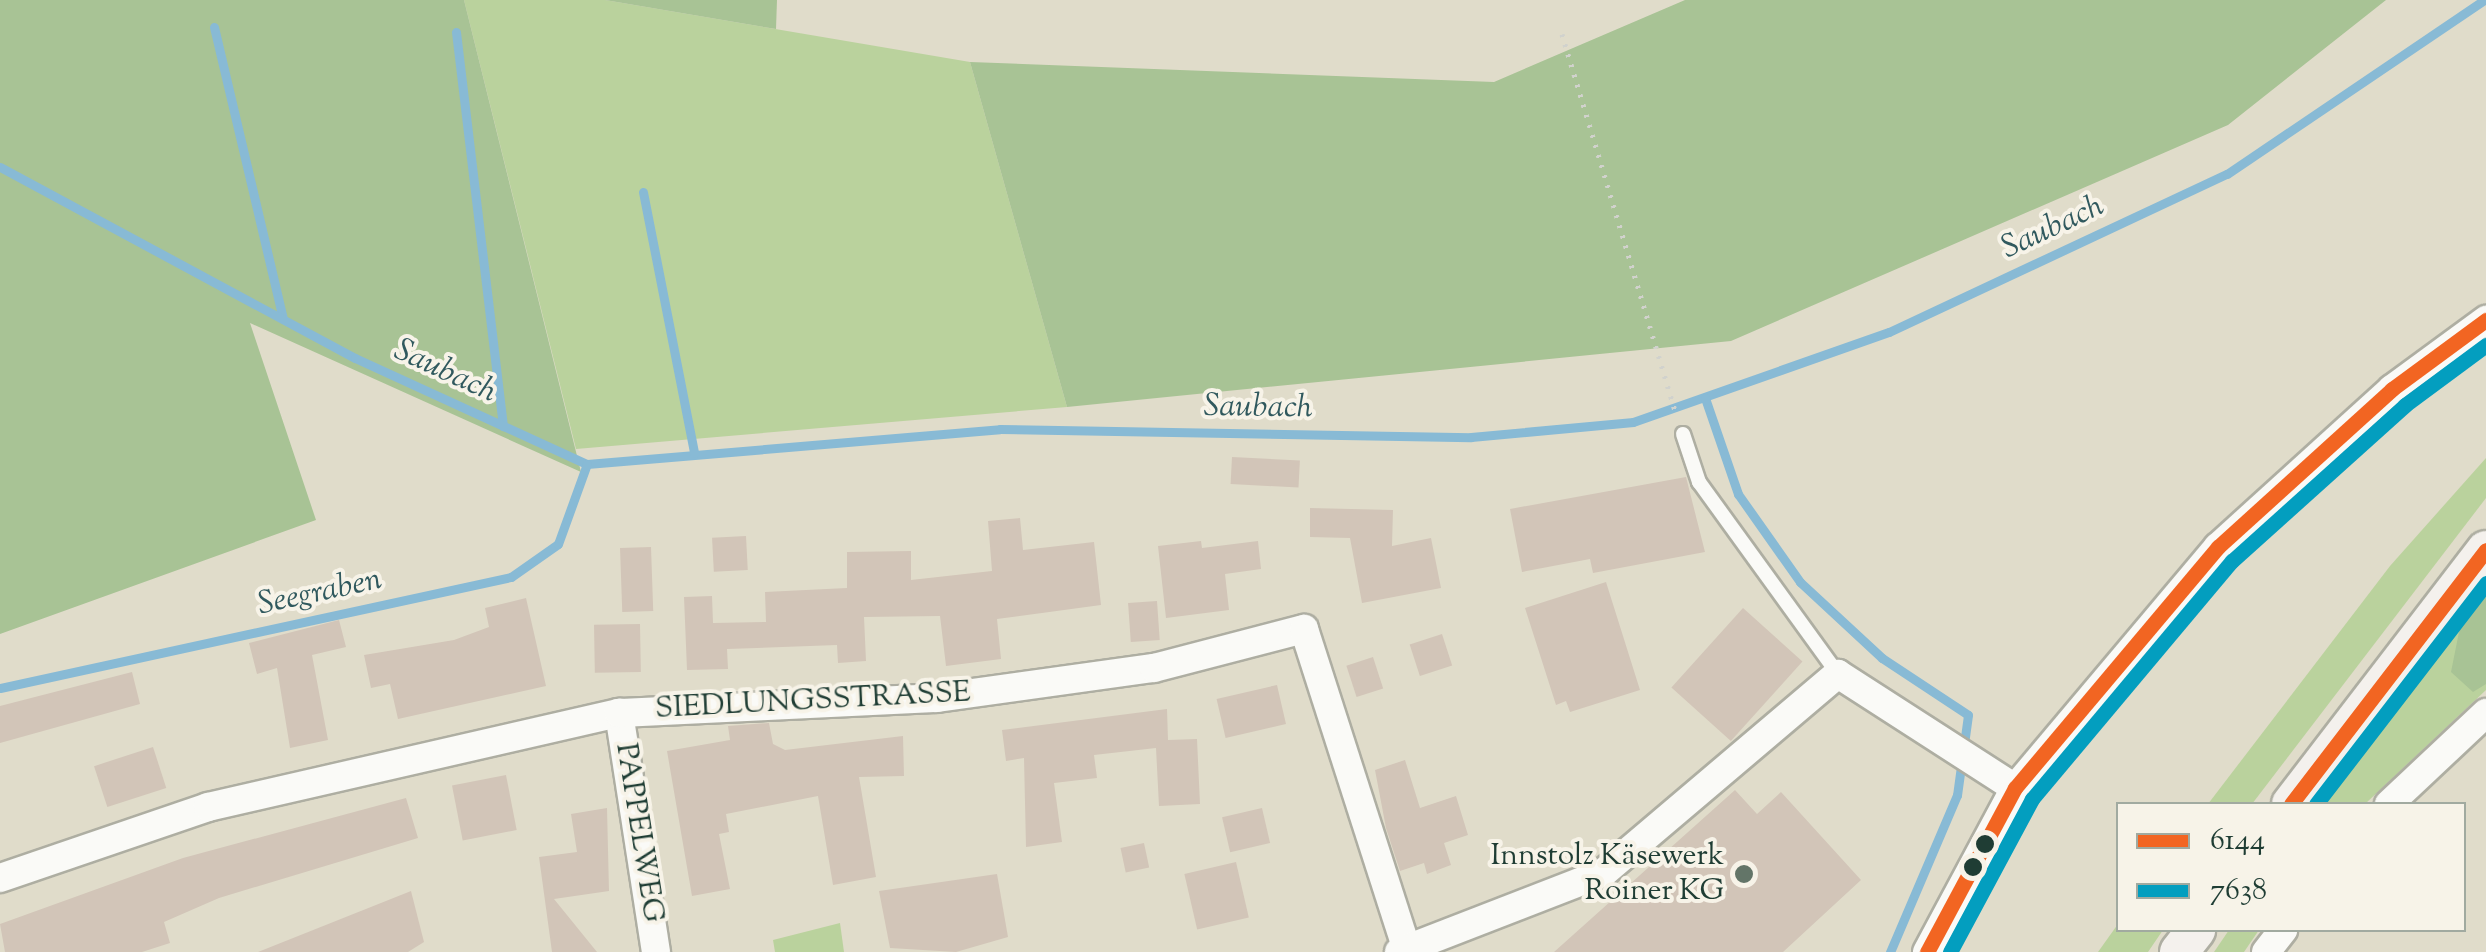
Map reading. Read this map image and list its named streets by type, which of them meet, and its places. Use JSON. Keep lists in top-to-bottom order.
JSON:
{
  "streets": {
    "street": ["SIEDLUNGSSTRASSE", "PAPPELWEG"]
  },
  "crossings": [
    ["SIEDLUNGSSTRASSE", "PAPPELWEG"]
  ],
  "water": ["Saubach", "Seegraben"],
  "places": ["Innstolz Käsewerk Roiner KG"],
  "lines": ["transit line 6144", "transit line 7638"],
  "legend": ["6144", "7638"]
}
